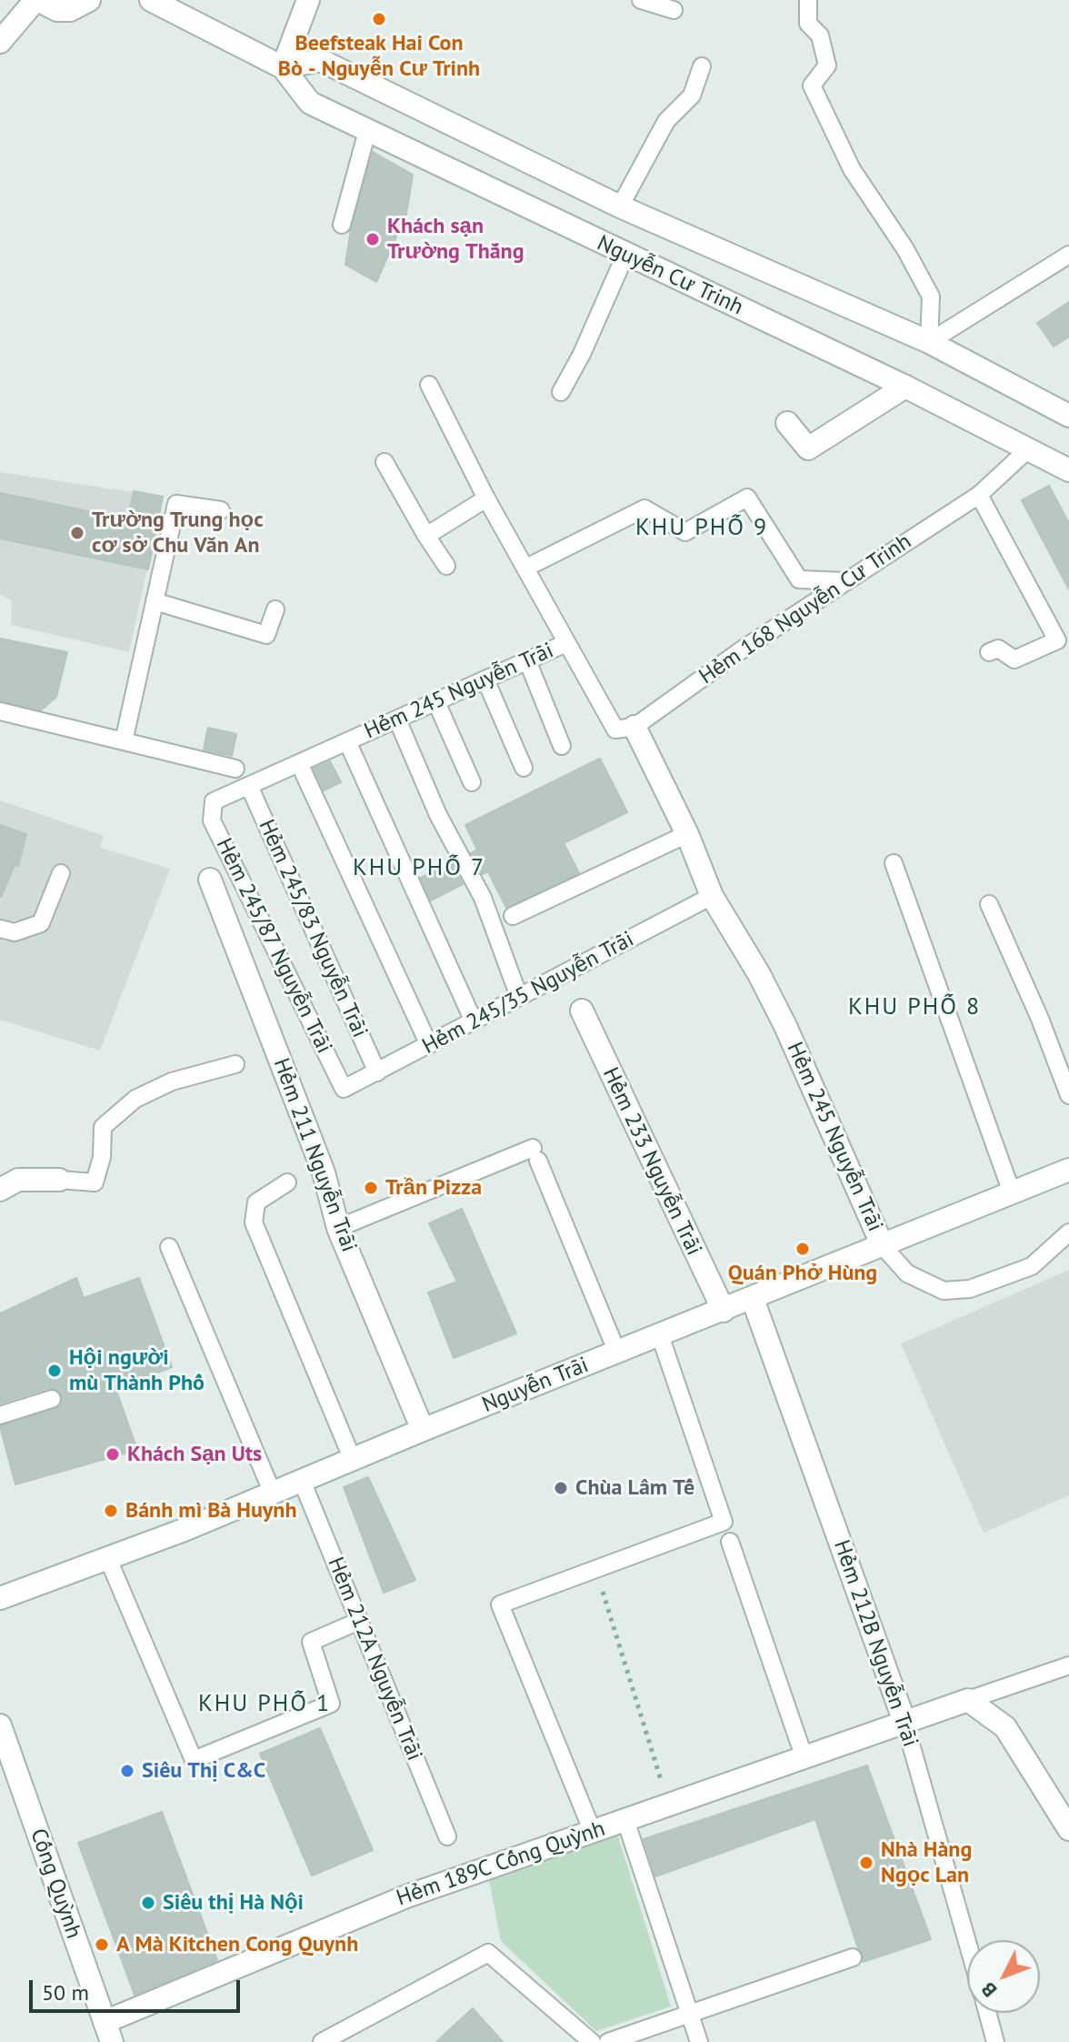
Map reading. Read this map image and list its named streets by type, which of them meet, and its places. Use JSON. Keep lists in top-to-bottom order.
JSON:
{
  "streets": {
    "street": [
      "Nguyễn Cư Trinh",
      "Hẻm 245 Nguyễn Trãi",
      "Hẻm 211 Nguyễn Trãi",
      "Hẻm 233 Nguyễn Trãi",
      "Nguyễn Trãi",
      "Hẻm 212B Nguyễn Trãi",
      "Hẻm 189C Cống Quỳnh",
      "Cống Quỳnh"
    ],
    "lane": [
      "Hẻm 168 Nguyễn Cư Trinh",
      "Hẻm 245/83 Nguyễn Trãi",
      "Hẻm 245/87 Nguyễn Trãi",
      "Hẻm 245/35 Nguyễn Trãi",
      "Hẻm 212A Nguyễn Trãi"
    ]
  },
  "crossings": [
    ["Nguyễn Cư Trinh", "Hẻm 168 Nguyễn Cư Trinh"],
    ["Hẻm 168 Nguyễn Cư Trinh", "Hẻm 245 Nguyễn Trãi"],
    ["Hẻm 245 Nguyễn Trãi", "Hẻm 245/83 Nguyễn Trãi"],
    ["Hẻm 245 Nguyễn Trãi", "Hẻm 245/87 Nguyễn Trãi"],
    ["Hẻm 245 Nguyễn Trãi", "Hẻm 245/35 Nguyễn Trãi"],
    ["Hẻm 245 Nguyễn Trãi", "Nguyễn Trãi"],
    ["Hẻm 245/83 Nguyễn Trãi", "Hẻm 245/35 Nguyễn Trãi"],
    ["Hẻm 245/87 Nguyễn Trãi", "Hẻm 245/35 Nguyễn Trãi"],
    ["Hẻm 211 Nguyễn Trãi", "Nguyễn Trãi"],
    ["Hẻm 233 Nguyễn Trãi", "Nguyễn Trãi"],
    ["Nguyễn Trãi", "Hẻm 212B Nguyễn Trãi"],
    ["Nguyễn Trãi", "Hẻm 212A Nguyễn Trãi"],
    ["Hẻm 212B Nguyễn Trãi", "Hẻm 189C Cống Quỳnh"],
    ["Hẻm 189C Cống Quỳnh", "Cống Quỳnh"]
  ],
  "districts": [
    "KHU PHỐ 9",
    "KHU PHỐ 7",
    "KHU PHỐ 8",
    "KHU PHỐ 1"
  ],
  "places": [
    "Beefsteak Hai Con Bò - Nguyễn Cư Trinh",
    "Khách sạn Trường Thắng",
    "Trường Trung học cơ sở Chu Văn An",
    "Trần Pizza",
    "Quán Phở Hùng",
    "Hội người mù Thành Phố",
    "Khách Sạn Uts",
    "Chùa Lâm Tế",
    "Bánh mì Bà Huynh",
    "Siêu Thị C&C",
    "Nhà Hàng Ngọc Lan",
    "Siêu thị Hà Nội",
    "A Mà Kitchen Cong Quynh"
  ],
  "scale_bar": "50 m",
  "north": "bottom left"
}
